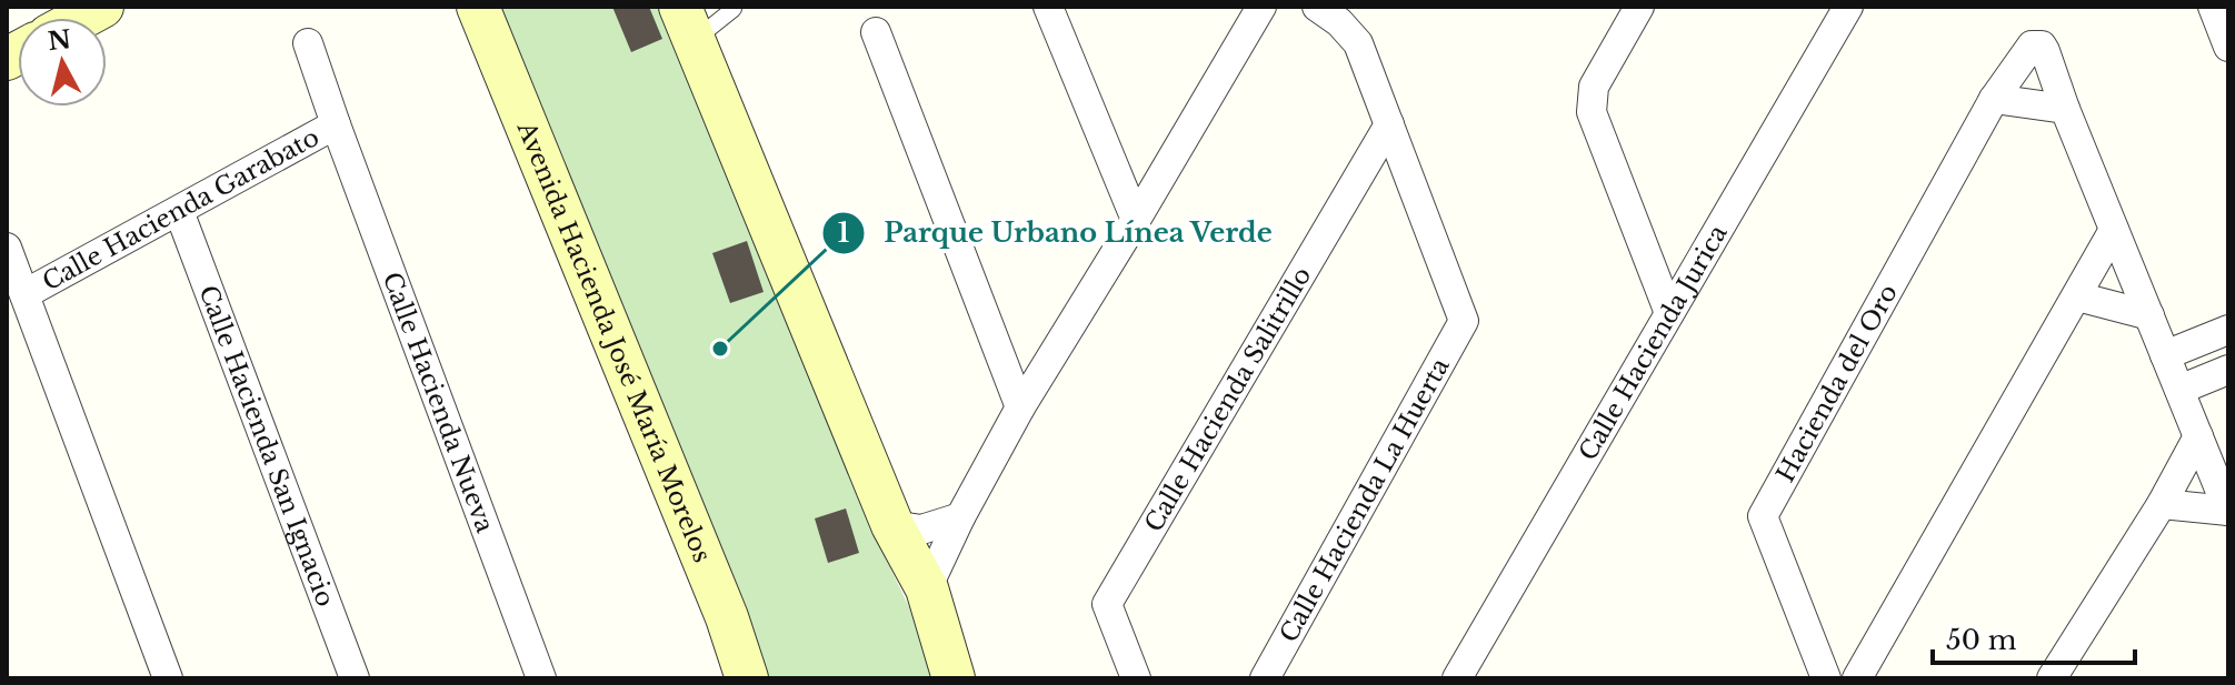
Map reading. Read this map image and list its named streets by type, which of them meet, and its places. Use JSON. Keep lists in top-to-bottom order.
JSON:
{
  "streets": {
    "main road": ["Avenida Hacienda José María Morelos"],
    "street": [
      "Calle Hacienda Garabato",
      "Calle Hacienda Jurica",
      "Hacienda del Oro",
      "Calle Hacienda Salitrillo",
      "Calle Hacienda Nueva",
      "Calle Hacienda San Ignacio",
      "Calle Hacienda La Huerta"
    ]
  },
  "crossings": [
    ["Calle Hacienda Garabato", "Calle Hacienda Nueva"],
    ["Calle Hacienda Garabato", "Calle Hacienda San Ignacio"],
    ["Calle Hacienda Salitrillo", "Calle Hacienda La Huerta"]
  ],
  "places": ["Parque Urbano Línea Verde"],
  "scale_bar": "50 m",
  "north": "top"
}
